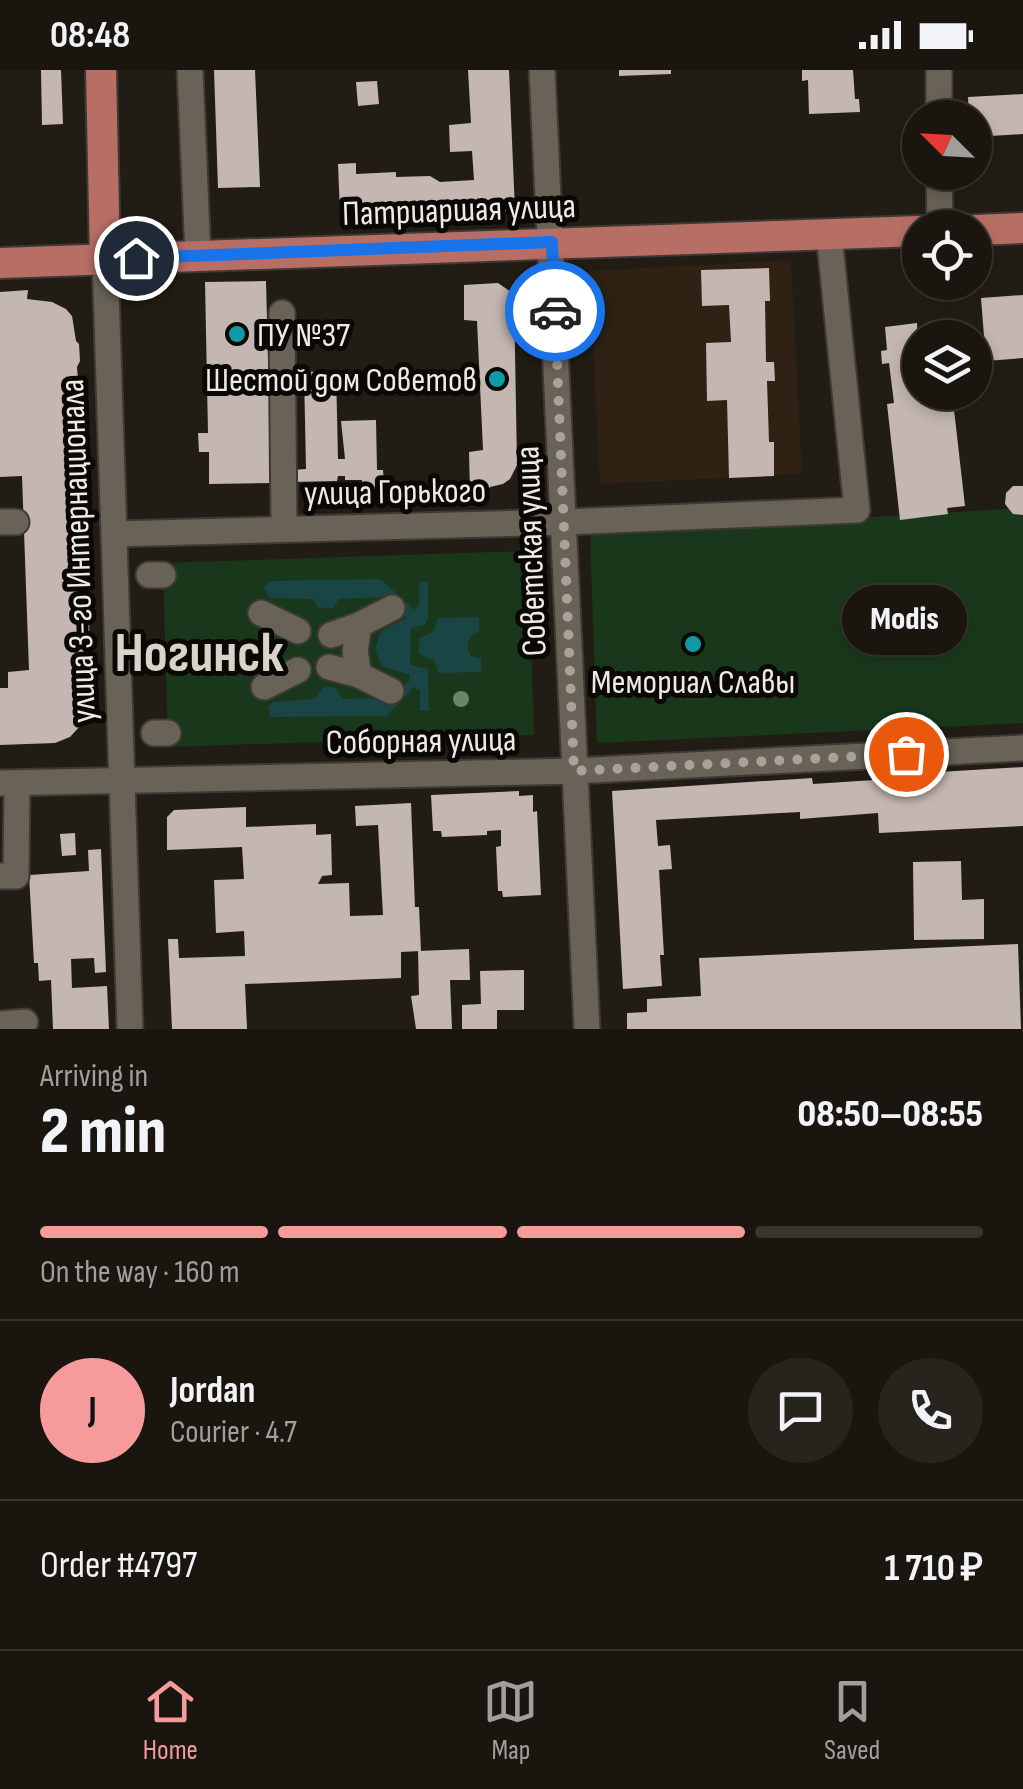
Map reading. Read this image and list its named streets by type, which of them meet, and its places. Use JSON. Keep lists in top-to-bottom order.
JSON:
{
  "streets": {
    "main road": ["Патриаршая улица", "улица 3-го Интернационала"],
    "street": ["улица Горького", "Советская улица", "Соборная улица"]
  },
  "crossings": [
    ["Патриаршая улица", "улица Горького"],
    ["Патриаршая улица", "улица 3-го Интернационала"],
    ["Патриаршая улица", "Советская улица"],
    ["улица Горького", "улица 3-го Интернационала"],
    ["улица Горького", "Советская улица"],
    ["улица 3-го Интернационала", "Соборная улица"],
    ["Советская улица", "Соборная улица"]
  ],
  "districts": ["Ногинск"],
  "places": [
    "ПУ №37",
    "Шестой дом Советов",
    "Мемориал Славы",
    "Modis"
  ],
  "north": "top left",
  "page": {
    "status": "08:48",
    "bubble": "Modis",
    "heading": ["2 min", "Arriving in", "08:50–08:55"],
    "panel": [
      "Jordan",
      "Courier · 4.7",
      "Order #4797",
      "1 710 ₽"
    ],
    "bar": "On the way · 160 m",
    "round": "J",
    "tabs": ["Home", "Map", "Saved"]
  }
}
